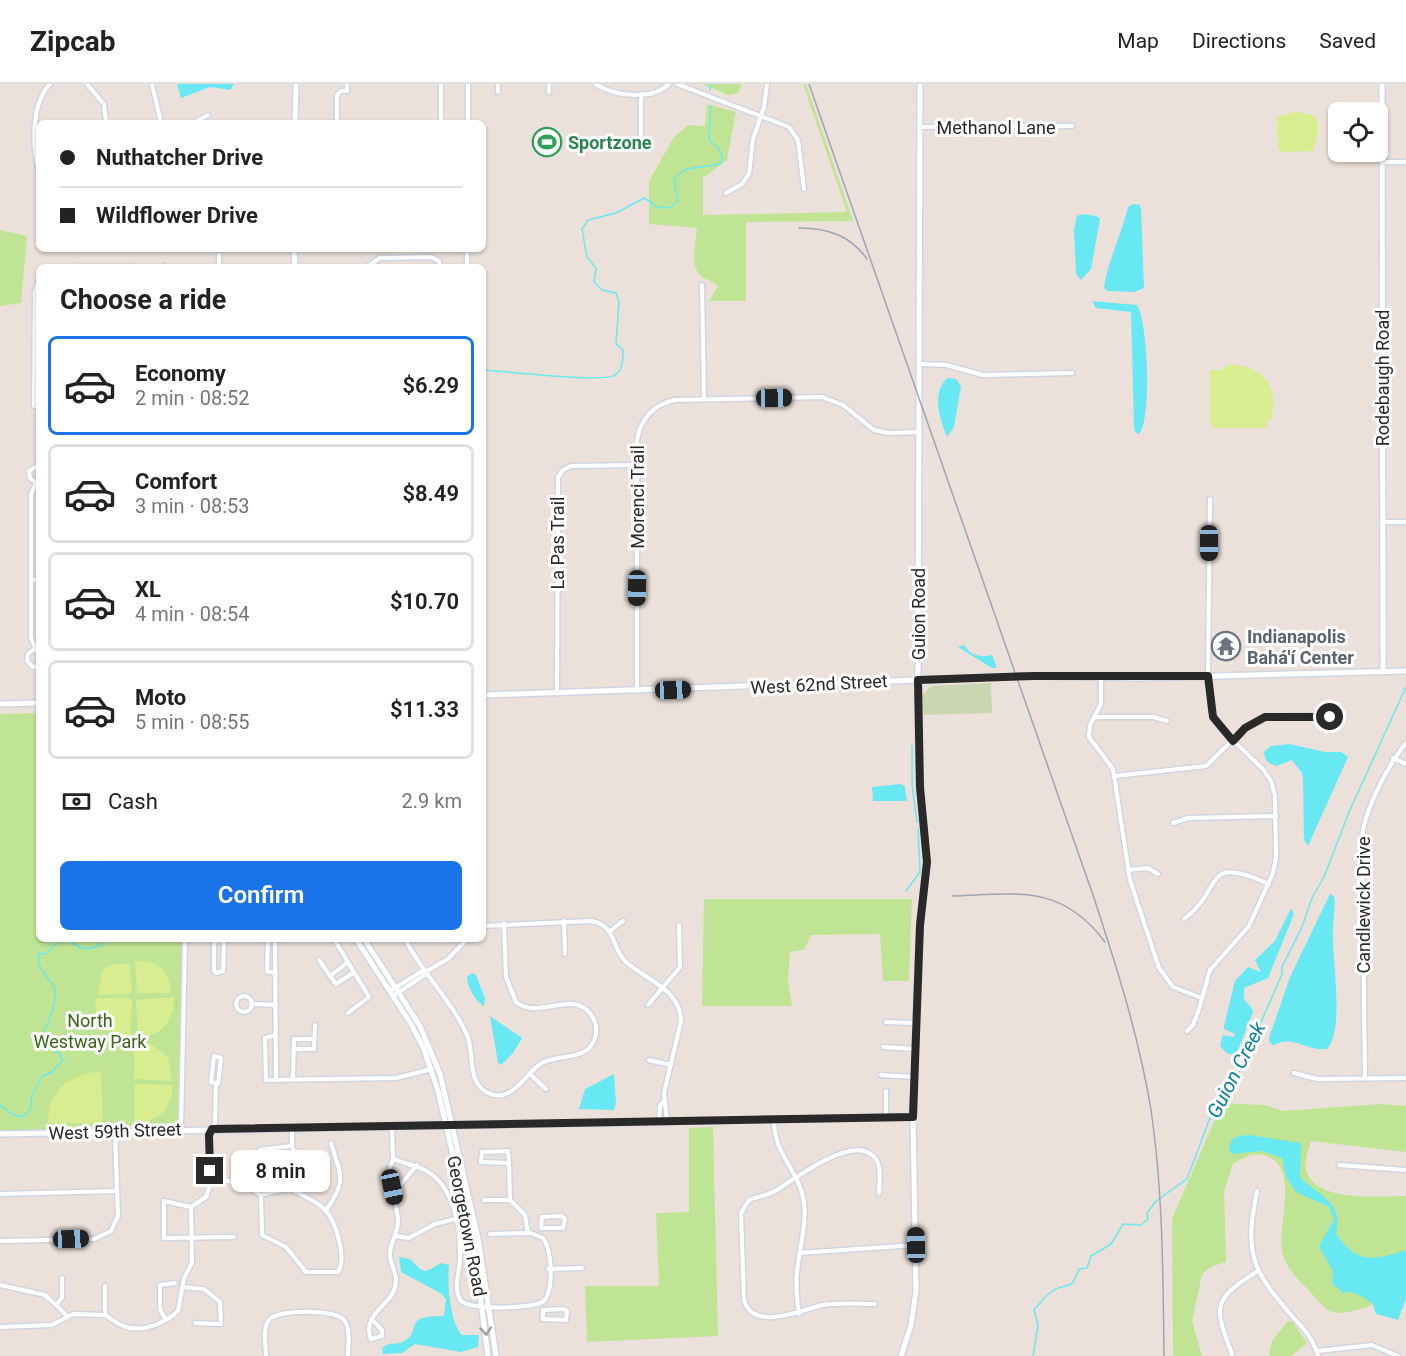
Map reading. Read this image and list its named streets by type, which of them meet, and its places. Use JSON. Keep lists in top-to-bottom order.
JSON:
{
  "streets": {
    "street": [
      "Methanol Lane",
      "Rodebaugh Road",
      "Morenci Trail",
      "La Pas Trail",
      "Guion Road",
      "West 62nd Street",
      "Candlewick Drive",
      "West 59th Street",
      "Georgetown Road"
    ]
  },
  "crossings": [
    ["Methanol Lane", "Guion Road"],
    ["Rodebaugh Road", "West 62nd Street"],
    ["Morenci Trail", "La Pas Trail"],
    ["Morenci Trail", "West 62nd Street"],
    ["La Pas Trail", "West 62nd Street"],
    ["Guion Road", "West 62nd Street"],
    ["Guion Road", "West 59th Street"],
    ["West 59th Street", "Georgetown Road"]
  ],
  "water": ["Guion Creek"],
  "parks": ["North Westway Park"],
  "places": {
    "sports": ["Sportzone"],
    "temple": ["Indianapolis Bahá'í Center"]
  },
  "page": {
    "header": "Zipcab",
    "nav": ["Map", "Directions", "Saved"],
    "banner": ["Nuthatcher Drive", "Wildflower Drive"],
    "heading": "Choose a ride",
    "list": [
      {
        "name": "Economy",
        "note": "2 min · 08:52",
        "value": "$6.29"
      },
      {
        "name": "Comfort",
        "note": "3 min · 08:53",
        "value": "$8.49"
      },
      {
        "name": "XL",
        "note": "4 min · 08:54",
        "value": "$10.70"
      },
      {
        "name": "Moto",
        "note": "5 min · 08:55",
        "value": "$11.33"
      }
    ],
    "pay": ["Cash", "2.9 km"],
    "buttons": "Confirm",
    "bubble": "8 min"
  }
}
